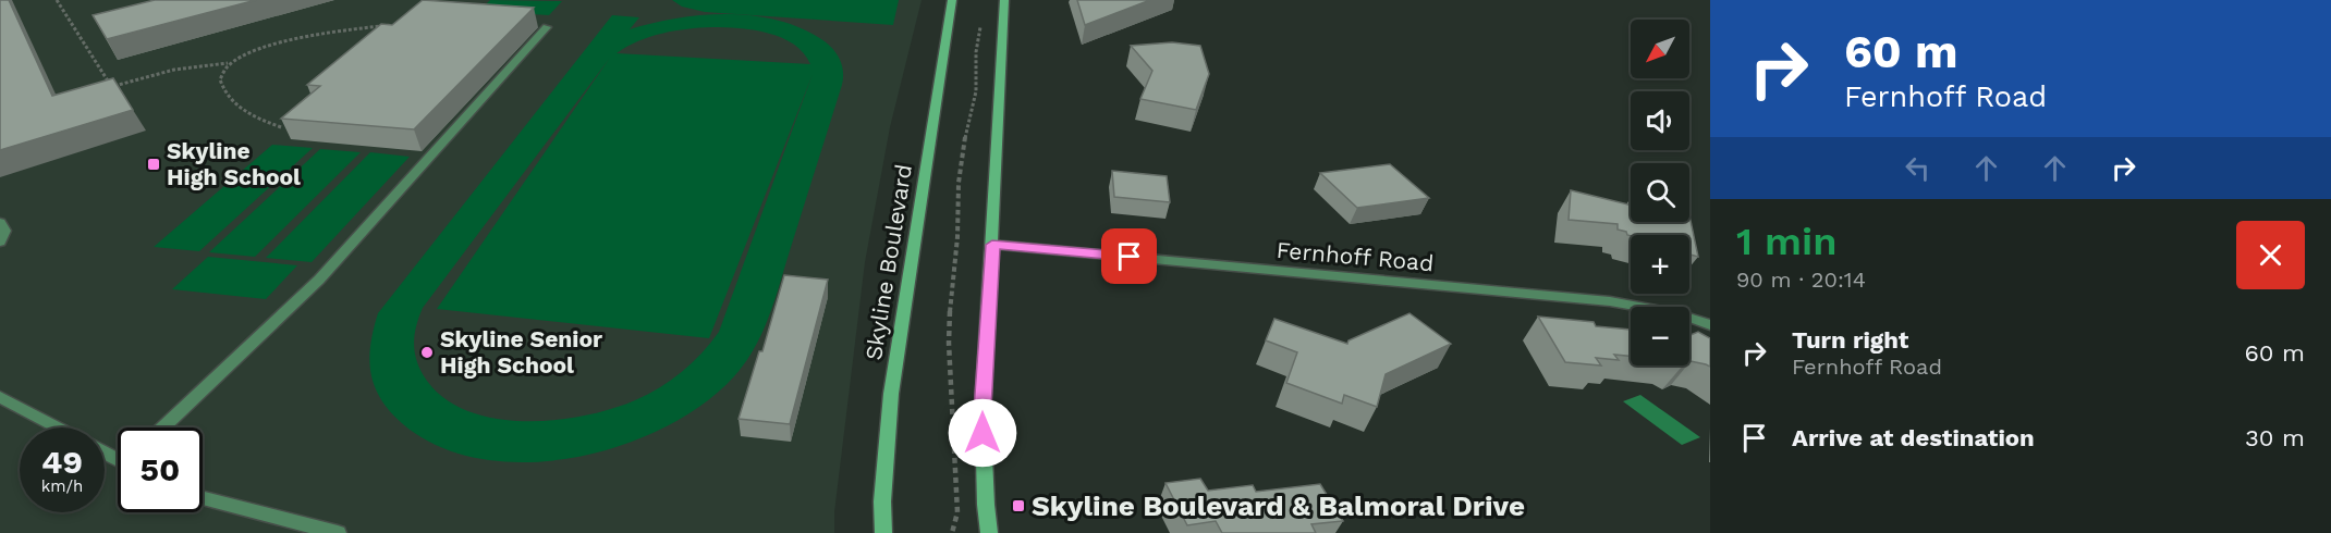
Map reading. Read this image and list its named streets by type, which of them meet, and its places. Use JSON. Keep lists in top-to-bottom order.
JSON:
{
  "streets": {
    "main road": ["Skyline Boulevard"],
    "street": ["Fernhoff Road"]
  },
  "places": {
    "transit": ["Skyline High School", "Skyline Boulevard & Balmoral Drive"],
    "other": ["Skyline Senior High School"]
  },
  "north": "bottom left",
  "page": {
    "turn": ["60 m", "Fernhoff Road"],
    "map_buttons": ["+", "−"],
    "heading": ["1 min", "90 m · 20:14"],
    "list": [
      {
        "name": "Turn right",
        "note": "Fernhoff Road",
        "value": "60 m"
      },
      {
        "name": "Arrive at destination",
        "value": "30 m"
      }
    ],
    "speed": "49 km/h",
    "limit": "50"
  }
}
